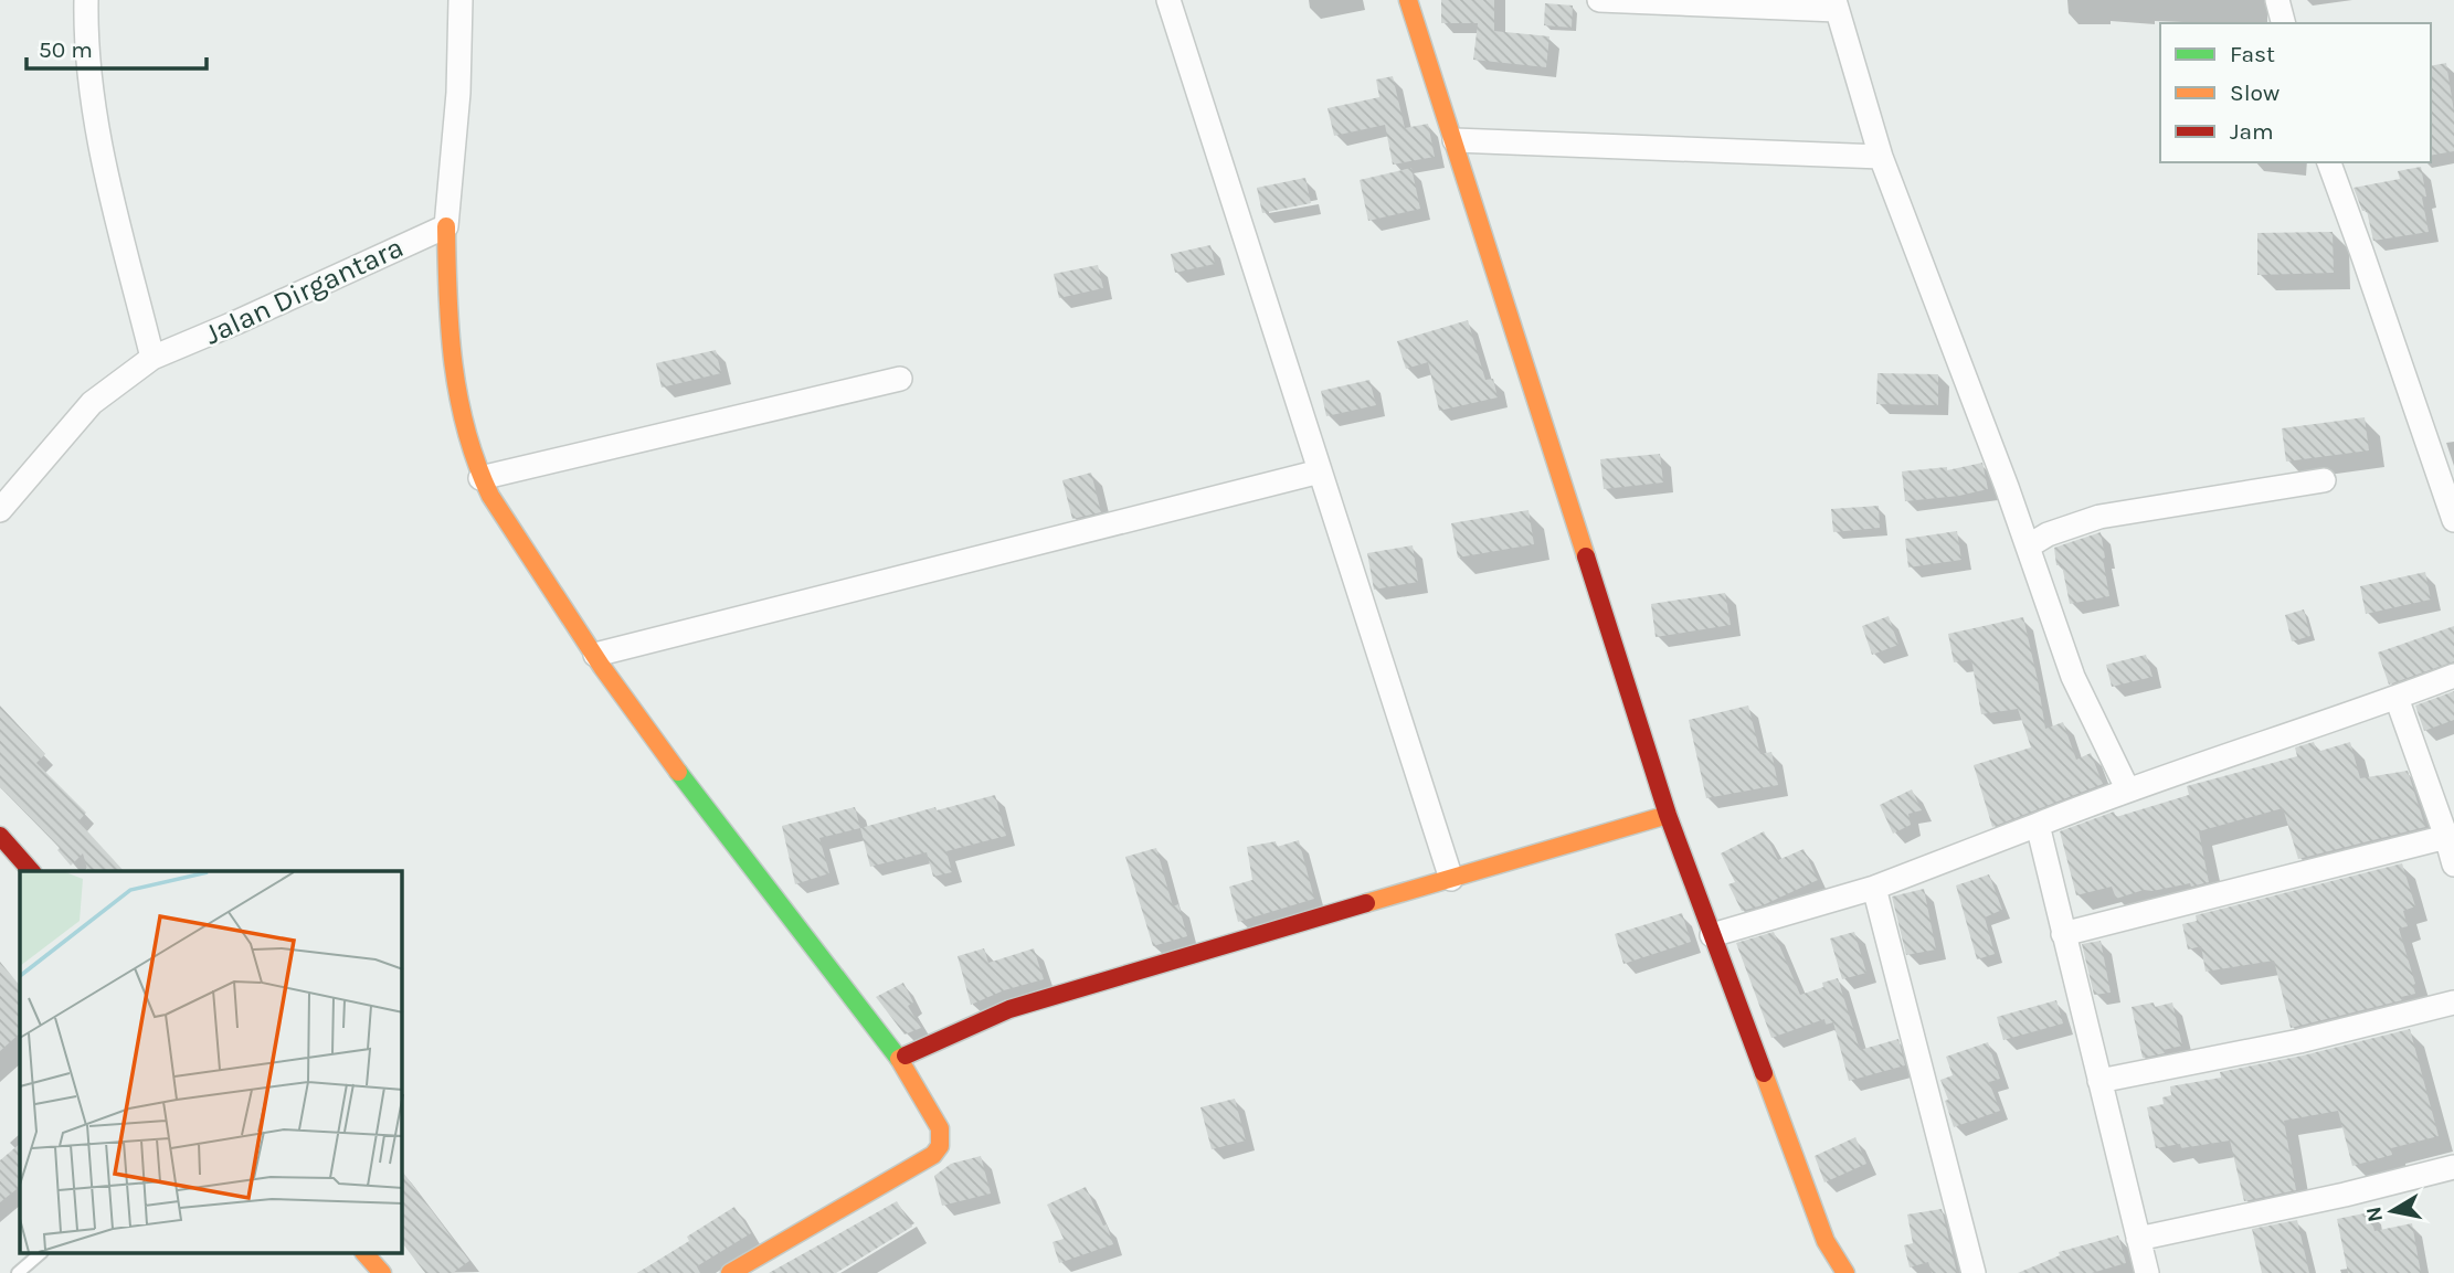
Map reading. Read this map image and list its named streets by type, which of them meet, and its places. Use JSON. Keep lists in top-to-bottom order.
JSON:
{
  "streets": {
    "street": ["Jalan Dirgantara"]
  },
  "legend": ["Fast", "Slow", "Jam"],
  "scale_bar": "50 m",
  "north": "left"
}
